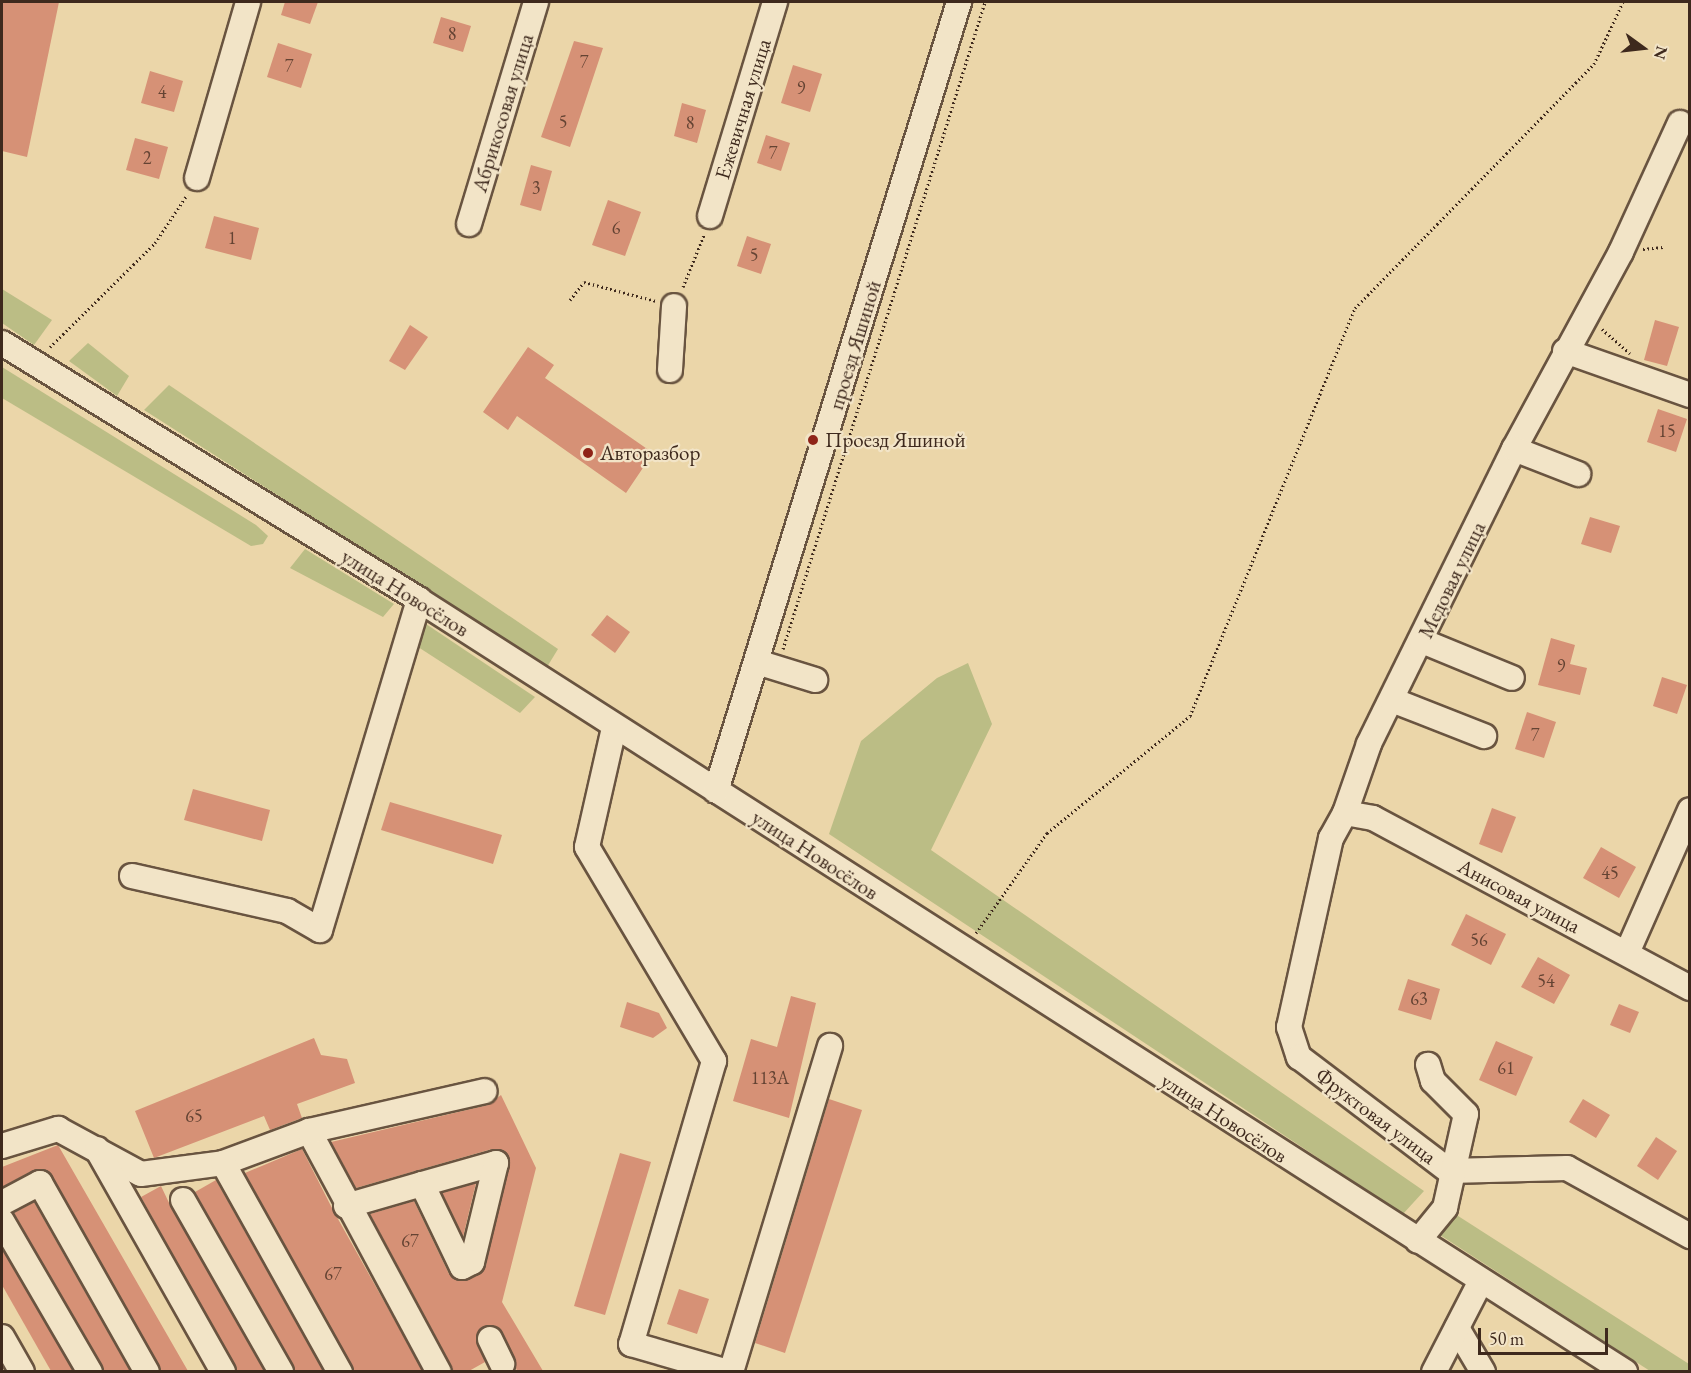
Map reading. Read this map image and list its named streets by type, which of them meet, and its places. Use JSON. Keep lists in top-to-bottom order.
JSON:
{
  "streets": {
    "street": [
      "Ежевичная улица",
      "Абрикосовая улица",
      "проезд Яшиной",
      "Медовая улица",
      "улица Новосёлов",
      "Анисовая улица",
      "Фруктовая улица"
    ]
  },
  "crossings": [
    ["проезд Яшиной", "улица Новосёлов"],
    ["Медовая улица", "Анисовая улица"],
    ["Медовая улица", "Фруктовая улица"]
  ],
  "places": ["Проезд Яшиной", "Авторазбор"],
  "house_numbers": [
    "8",
    "7",
    "7",
    "9",
    "4",
    "5",
    "8",
    "7",
    "2",
    "3",
    "6",
    "1",
    "5",
    "15",
    "9",
    "7",
    "45",
    "56",
    "54",
    "63",
    "61",
    "113А",
    "65",
    "67",
    "67"
  ],
  "scale_bar": "50 m",
  "north": "right"
}
